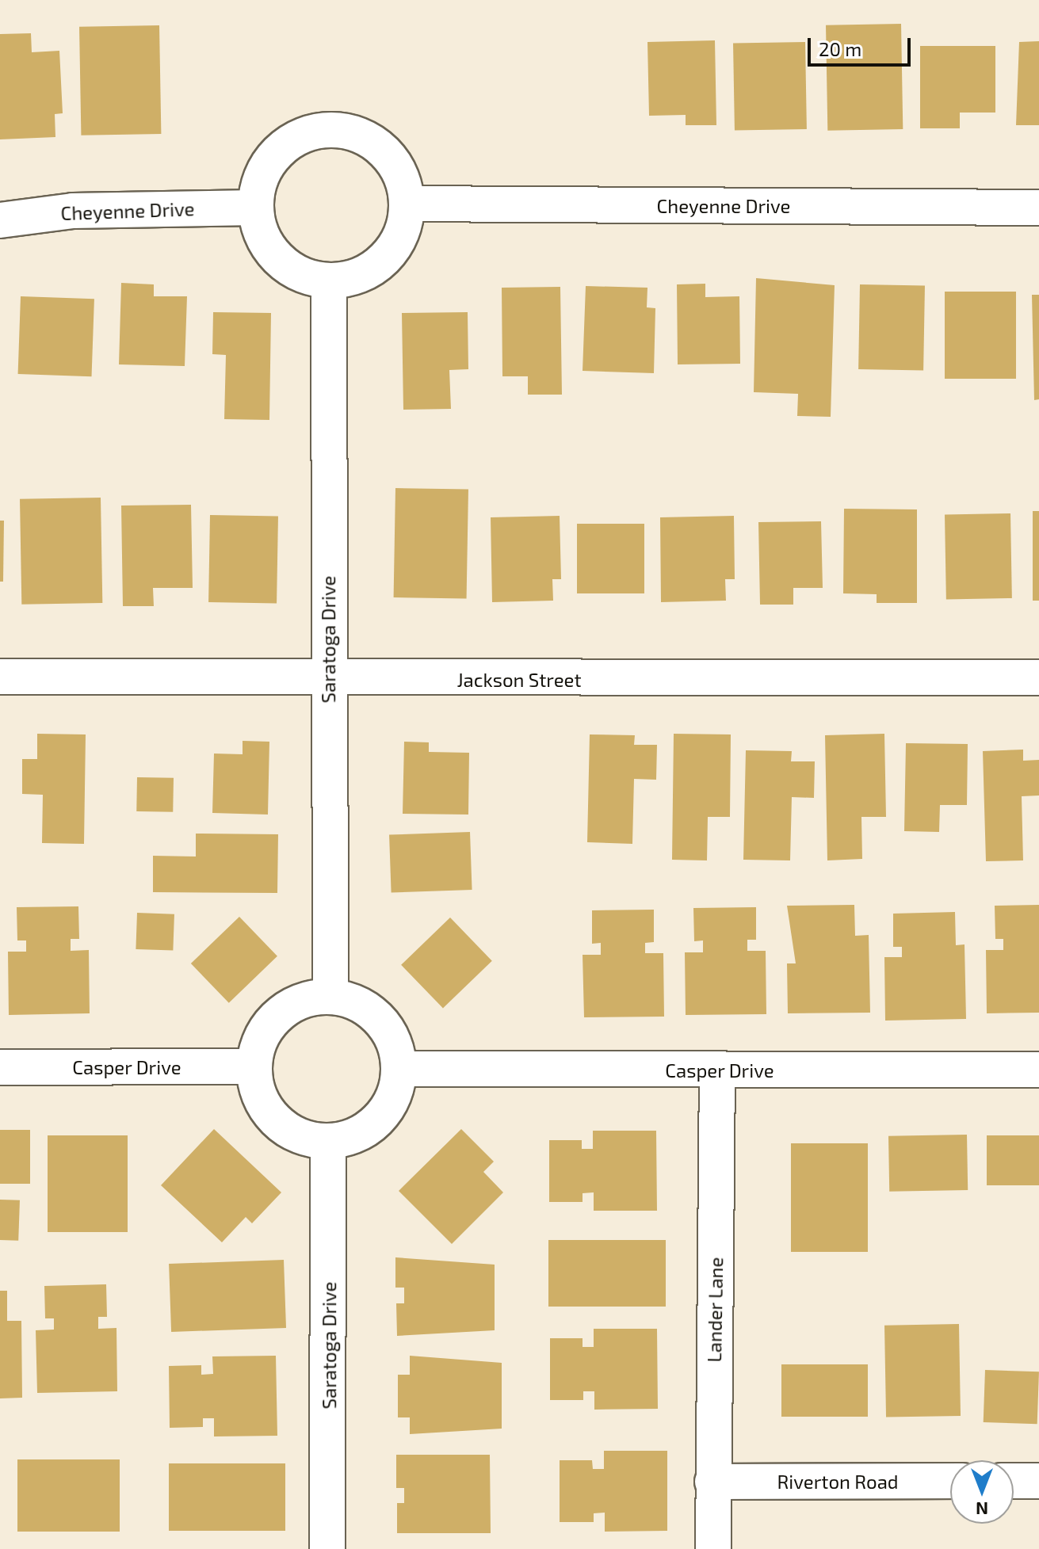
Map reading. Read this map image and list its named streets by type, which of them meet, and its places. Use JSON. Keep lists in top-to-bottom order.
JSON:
{
  "streets": {
    "street": [
      "Cheyenne Drive",
      "Saratoga Drive",
      "Jackson Street",
      "Casper Drive",
      "Lander Lane",
      "Riverton Road"
    ]
  },
  "crossings": [
    ["Cheyenne Drive", "Saratoga Drive"],
    ["Saratoga Drive", "Jackson Street"],
    ["Saratoga Drive", "Casper Drive"],
    ["Casper Drive", "Lander Lane"],
    ["Lander Lane", "Riverton Road"]
  ],
  "scale_bar": "20 m",
  "north": "bottom"
}
